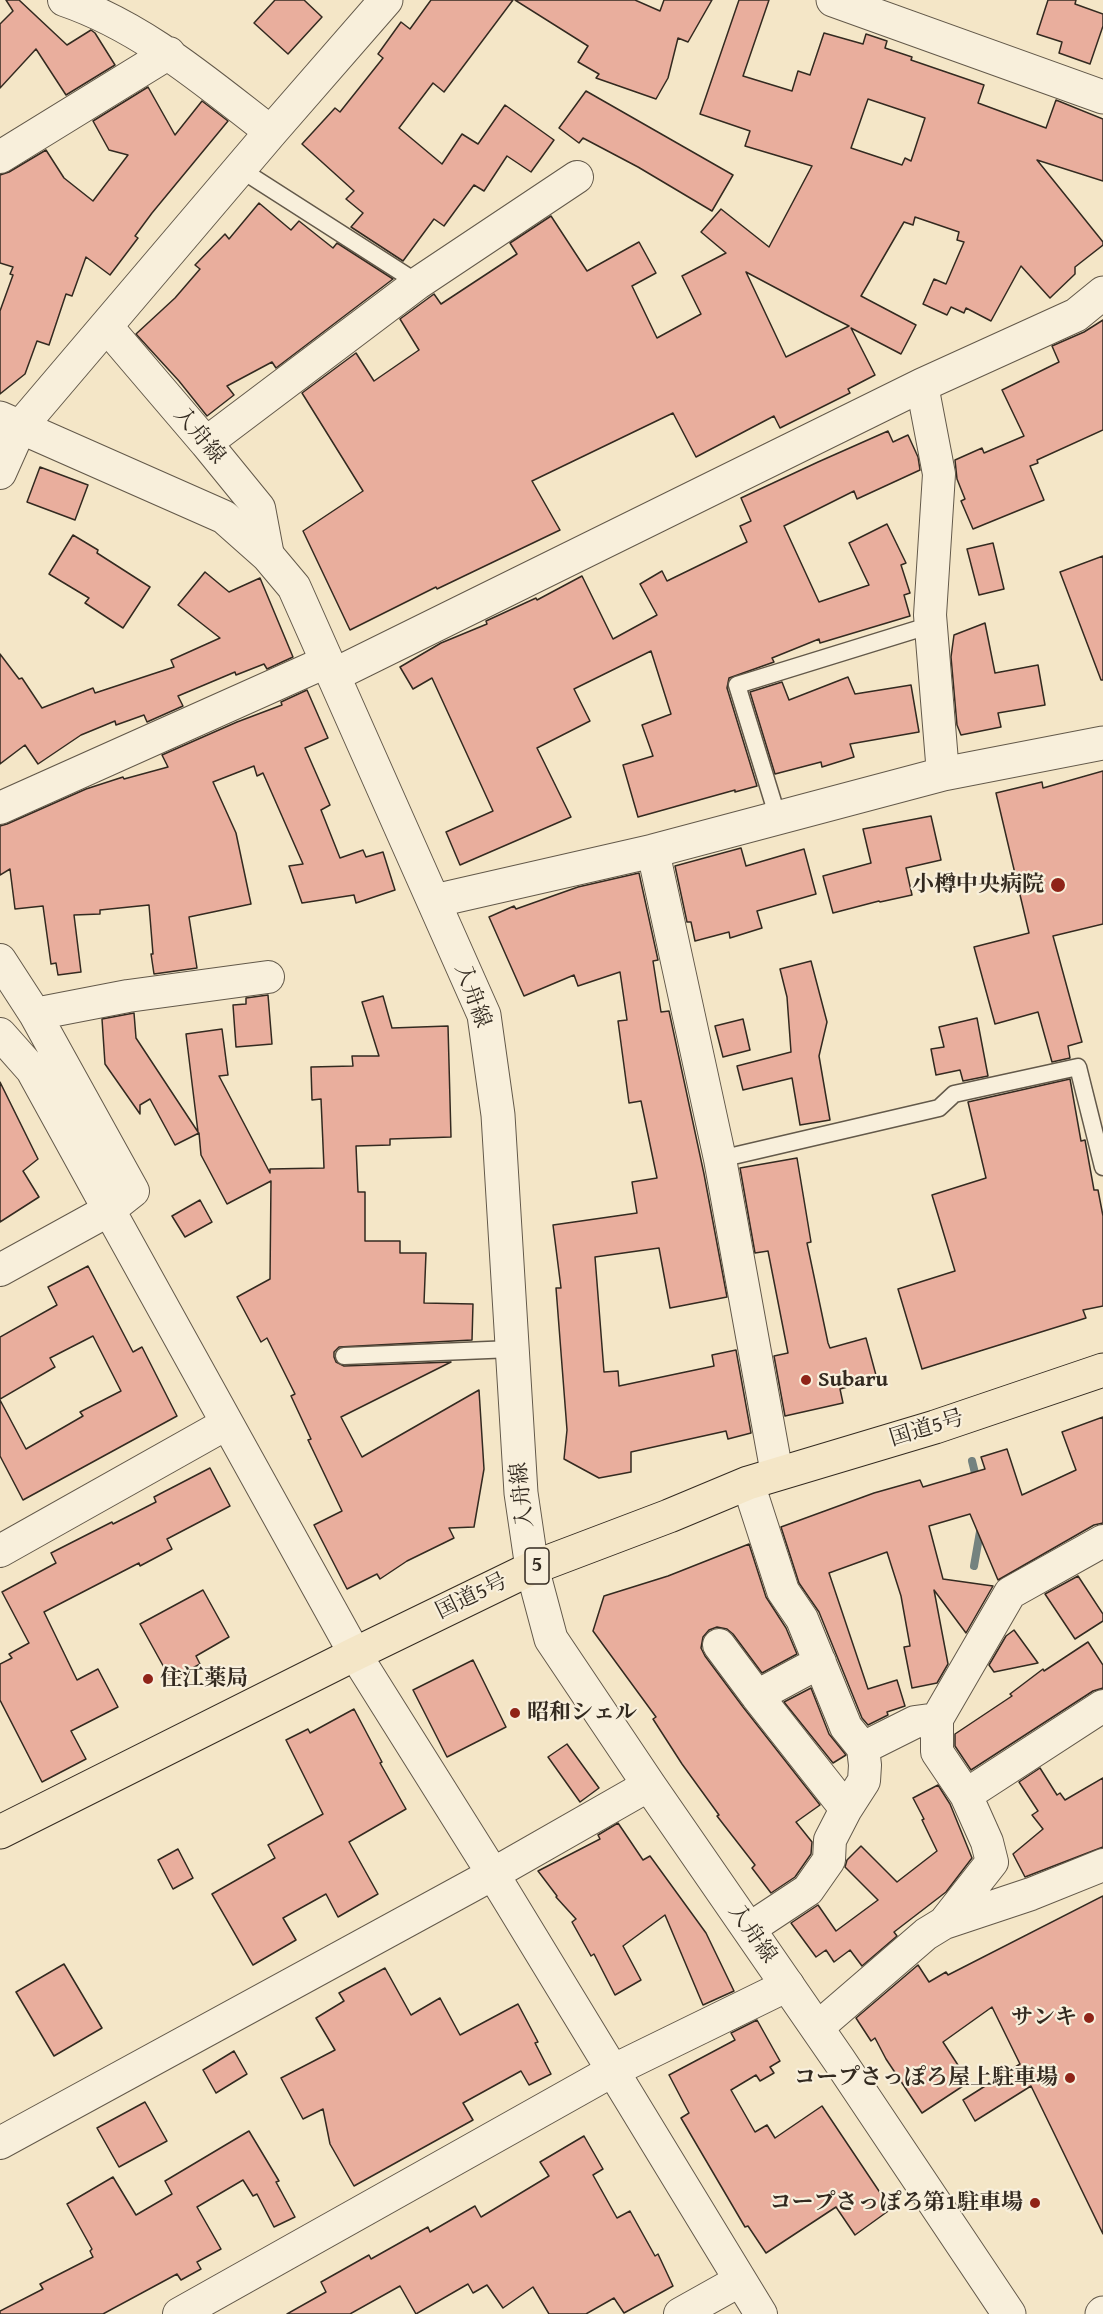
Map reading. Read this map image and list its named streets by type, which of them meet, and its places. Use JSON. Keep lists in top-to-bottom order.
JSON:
{
  "streets": {
    "highway": ["国道5号", "5"],
    "street": ["入舟線"]
  },
  "crossings": [
    ["入舟線", "国道5号"]
  ],
  "places": [
    "小樽中央病院",
    "Subaru",
    "住江薬局",
    "昭和シェル",
    "サンキ",
    "コープさっぽろ屋上駐車場",
    "コープさっぽろ第1駐車場"
  ]
}
